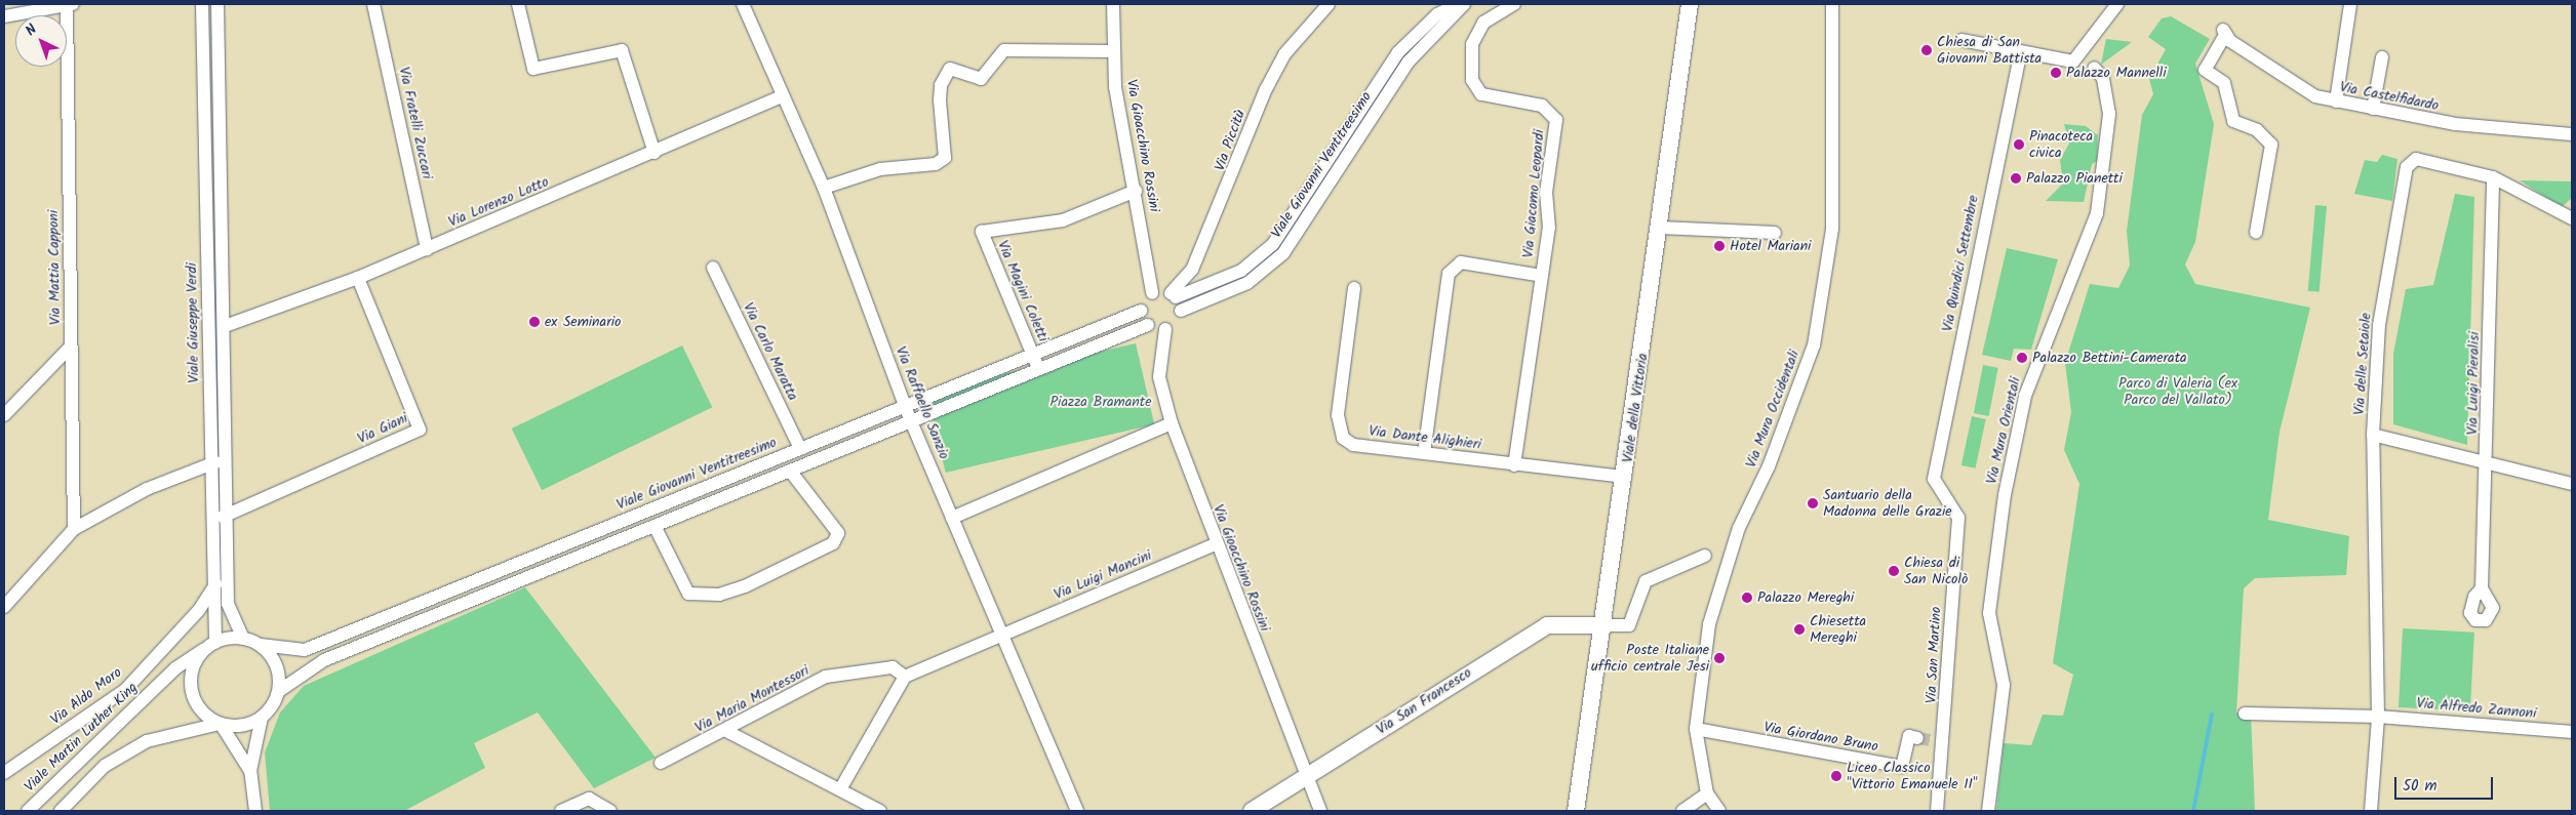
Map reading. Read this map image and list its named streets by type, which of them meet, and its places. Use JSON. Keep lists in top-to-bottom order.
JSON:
{
  "streets": {
    "main road": ["Viale della Vittoria", "Via San Francesco"],
    "street": [
      "Via Castelfidardo",
      "Via Fratelli Zuccari",
      "Via Piccitù",
      "Via Gioacchino Rossini",
      "Viale Giovanni Ventitreesimo",
      "Via Giacomo Leopardi",
      "Via Lorenzo Lotto",
      "Via Quindici Settembre",
      "Via Mattia Capponi",
      "Via Magini Coletti",
      "Viale Giuseppe Verdi",
      "Via Carlo Maratta",
      "Via delle Setaiole",
      "Via Luigi Pieralisi",
      "Via Raffaello Sanzio",
      "Via Mura Occidentali",
      "Via Giani",
      "Via Mura Orientali",
      "Via Dante Alighieri",
      "Via Luigi Mancini",
      "Via San Martino",
      "Via Aldo Moro",
      "Via Maria Montessori",
      "Via Alfredo Zannoni",
      "Viale Martin Luther King",
      "Via Giordano Bruno"
    ]
  },
  "crossings": [
    ["Via Fratelli Zuccari", "Via Lorenzo Lotto"],
    ["Via Piccitù", "Via Gioacchino Rossini"],
    ["Via Piccitù", "Viale Giovanni Ventitreesimo"],
    ["Via Gioacchino Rossini", "Viale Giovanni Ventitreesimo"],
    ["Via Gioacchino Rossini", "Via Magini Coletti"],
    ["Via Gioacchino Rossini", "Via Luigi Mancini"],
    ["Via Gioacchino Rossini", "Via San Francesco"],
    ["Viale Giovanni Ventitreesimo", "Via Magini Coletti"],
    ["Viale Giovanni Ventitreesimo", "Viale Giuseppe Verdi"],
    ["Viale Giovanni Ventitreesimo", "Via Carlo Maratta"],
    ["Viale Giovanni Ventitreesimo", "Via Raffaello Sanzio"],
    ["Viale Giovanni Ventitreesimo", "Viale Martin Luther King"],
    ["Via Giacomo Leopardi", "Via Dante Alighieri"],
    ["Via Lorenzo Lotto", "Via Raffaello Sanzio"],
    ["Via Lorenzo Lotto", "Via Giani"],
    ["Via Quindici Settembre", "Via San Martino"],
    ["Viale Giuseppe Verdi", "Via Giani"],
    ["Viale Giuseppe Verdi", "Via Aldo Moro"],
    ["Viale Giuseppe Verdi", "Viale Martin Luther King"],
    ["Via delle Setaiole", "Via Luigi Pieralisi"],
    ["Via delle Setaiole", "Via Alfredo Zannoni"],
    ["Via Raffaello Sanzio", "Via Luigi Mancini"],
    ["Viale della Vittoria", "Via Dante Alighieri"],
    ["Viale della Vittoria", "Via San Francesco"],
    ["Via Mura Occidentali", "Via Giordano Bruno"]
  ],
  "parks": ["Parco di Valeria (ex Parco del Vallato)", "Piazza Bramante"],
  "places": [
    "Chiesa di San Giovanni Battista",
    "Palazzo Mannelli",
    "Pinacoteca civica",
    "Palazzo Pianetti",
    "Hotel Mariani",
    "ex Seminario",
    "Palazzo Bettini-Camerata",
    "Santuario della Madonna delle Grazie",
    "Chiesa di San Nicolò",
    "Palazzo Mereghi",
    "Chiesetta Mereghi",
    "Poste Italiane ufficio centrale Jesi",
    "Liceo Classico \"Vittorio Emanuele II\""
  ],
  "scale_bar": "50 m",
  "north": "top left"
}
